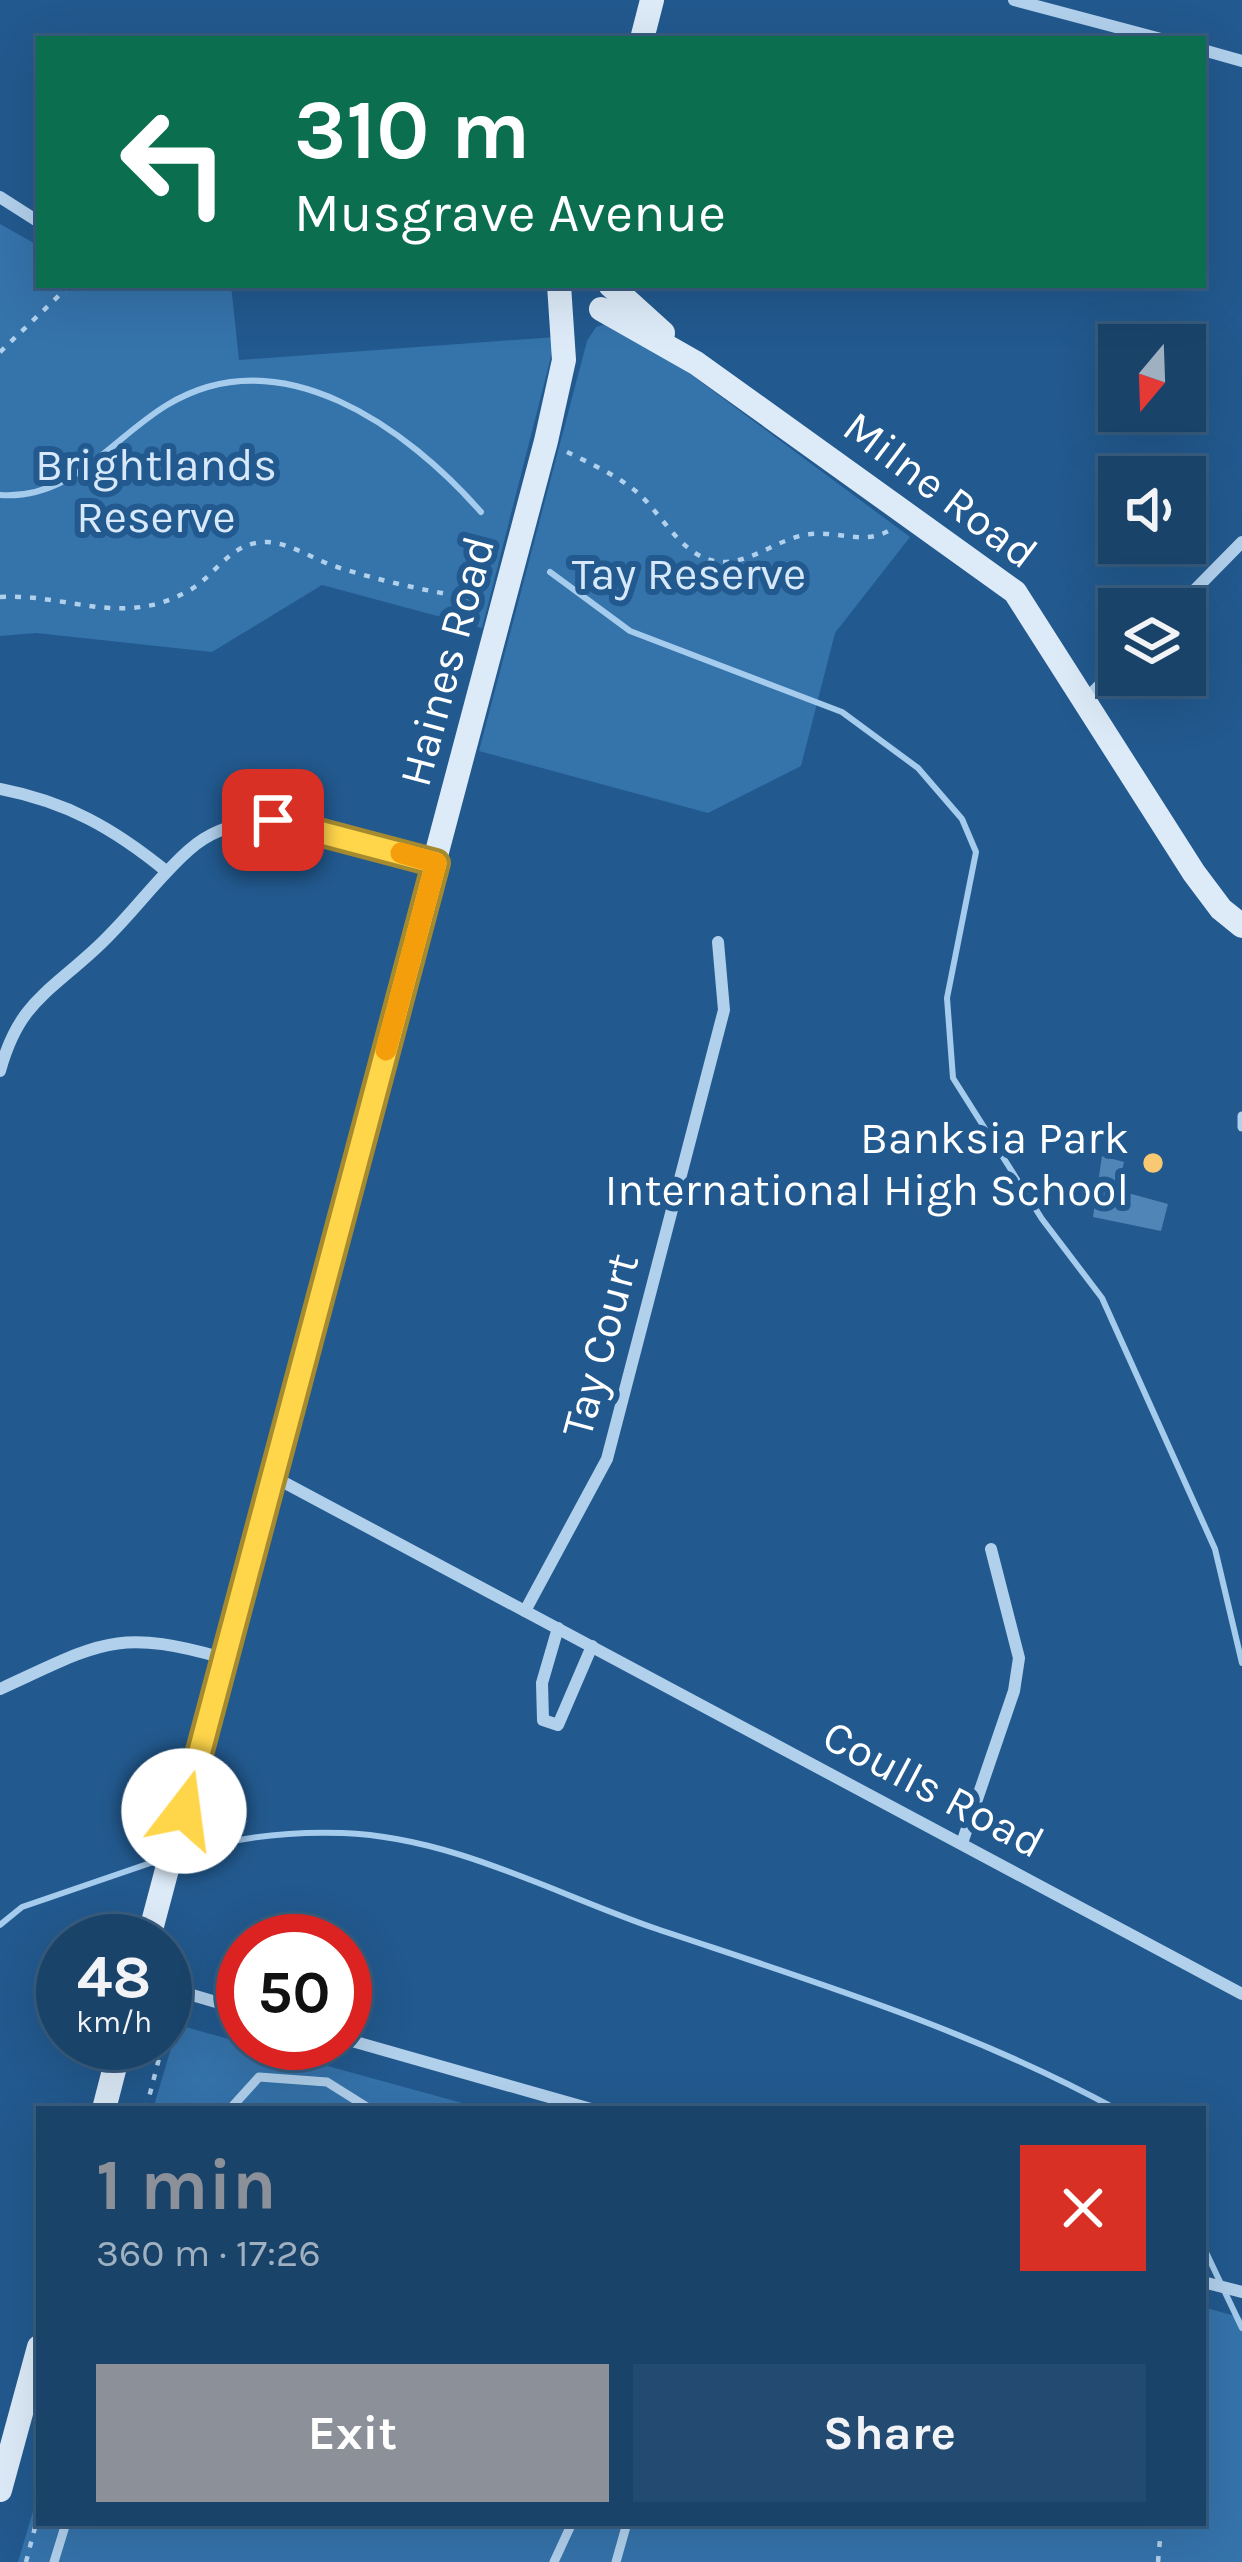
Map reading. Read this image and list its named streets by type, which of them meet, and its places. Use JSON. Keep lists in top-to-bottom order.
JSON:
{
  "streets": {
    "main road": ["Milne Road", "Haines Road"],
    "street": ["Tay Court", "Coulls Road"]
  },
  "crossings": [
    ["Haines Road", "Coulls Road"],
    ["Tay Court", "Coulls Road"]
  ],
  "parks": ["Brightlands Reserve", "Tay Reserve"],
  "places": ["Banksia Park International High School"],
  "north": "bottom",
  "page": {
    "turn": ["310 m", "Musgrave Avenue"],
    "speed": "48 km/h",
    "limit": "50",
    "heading": ["1 min", "360 m · 17:26"],
    "buttons": ["Exit", "Share"]
  }
}
